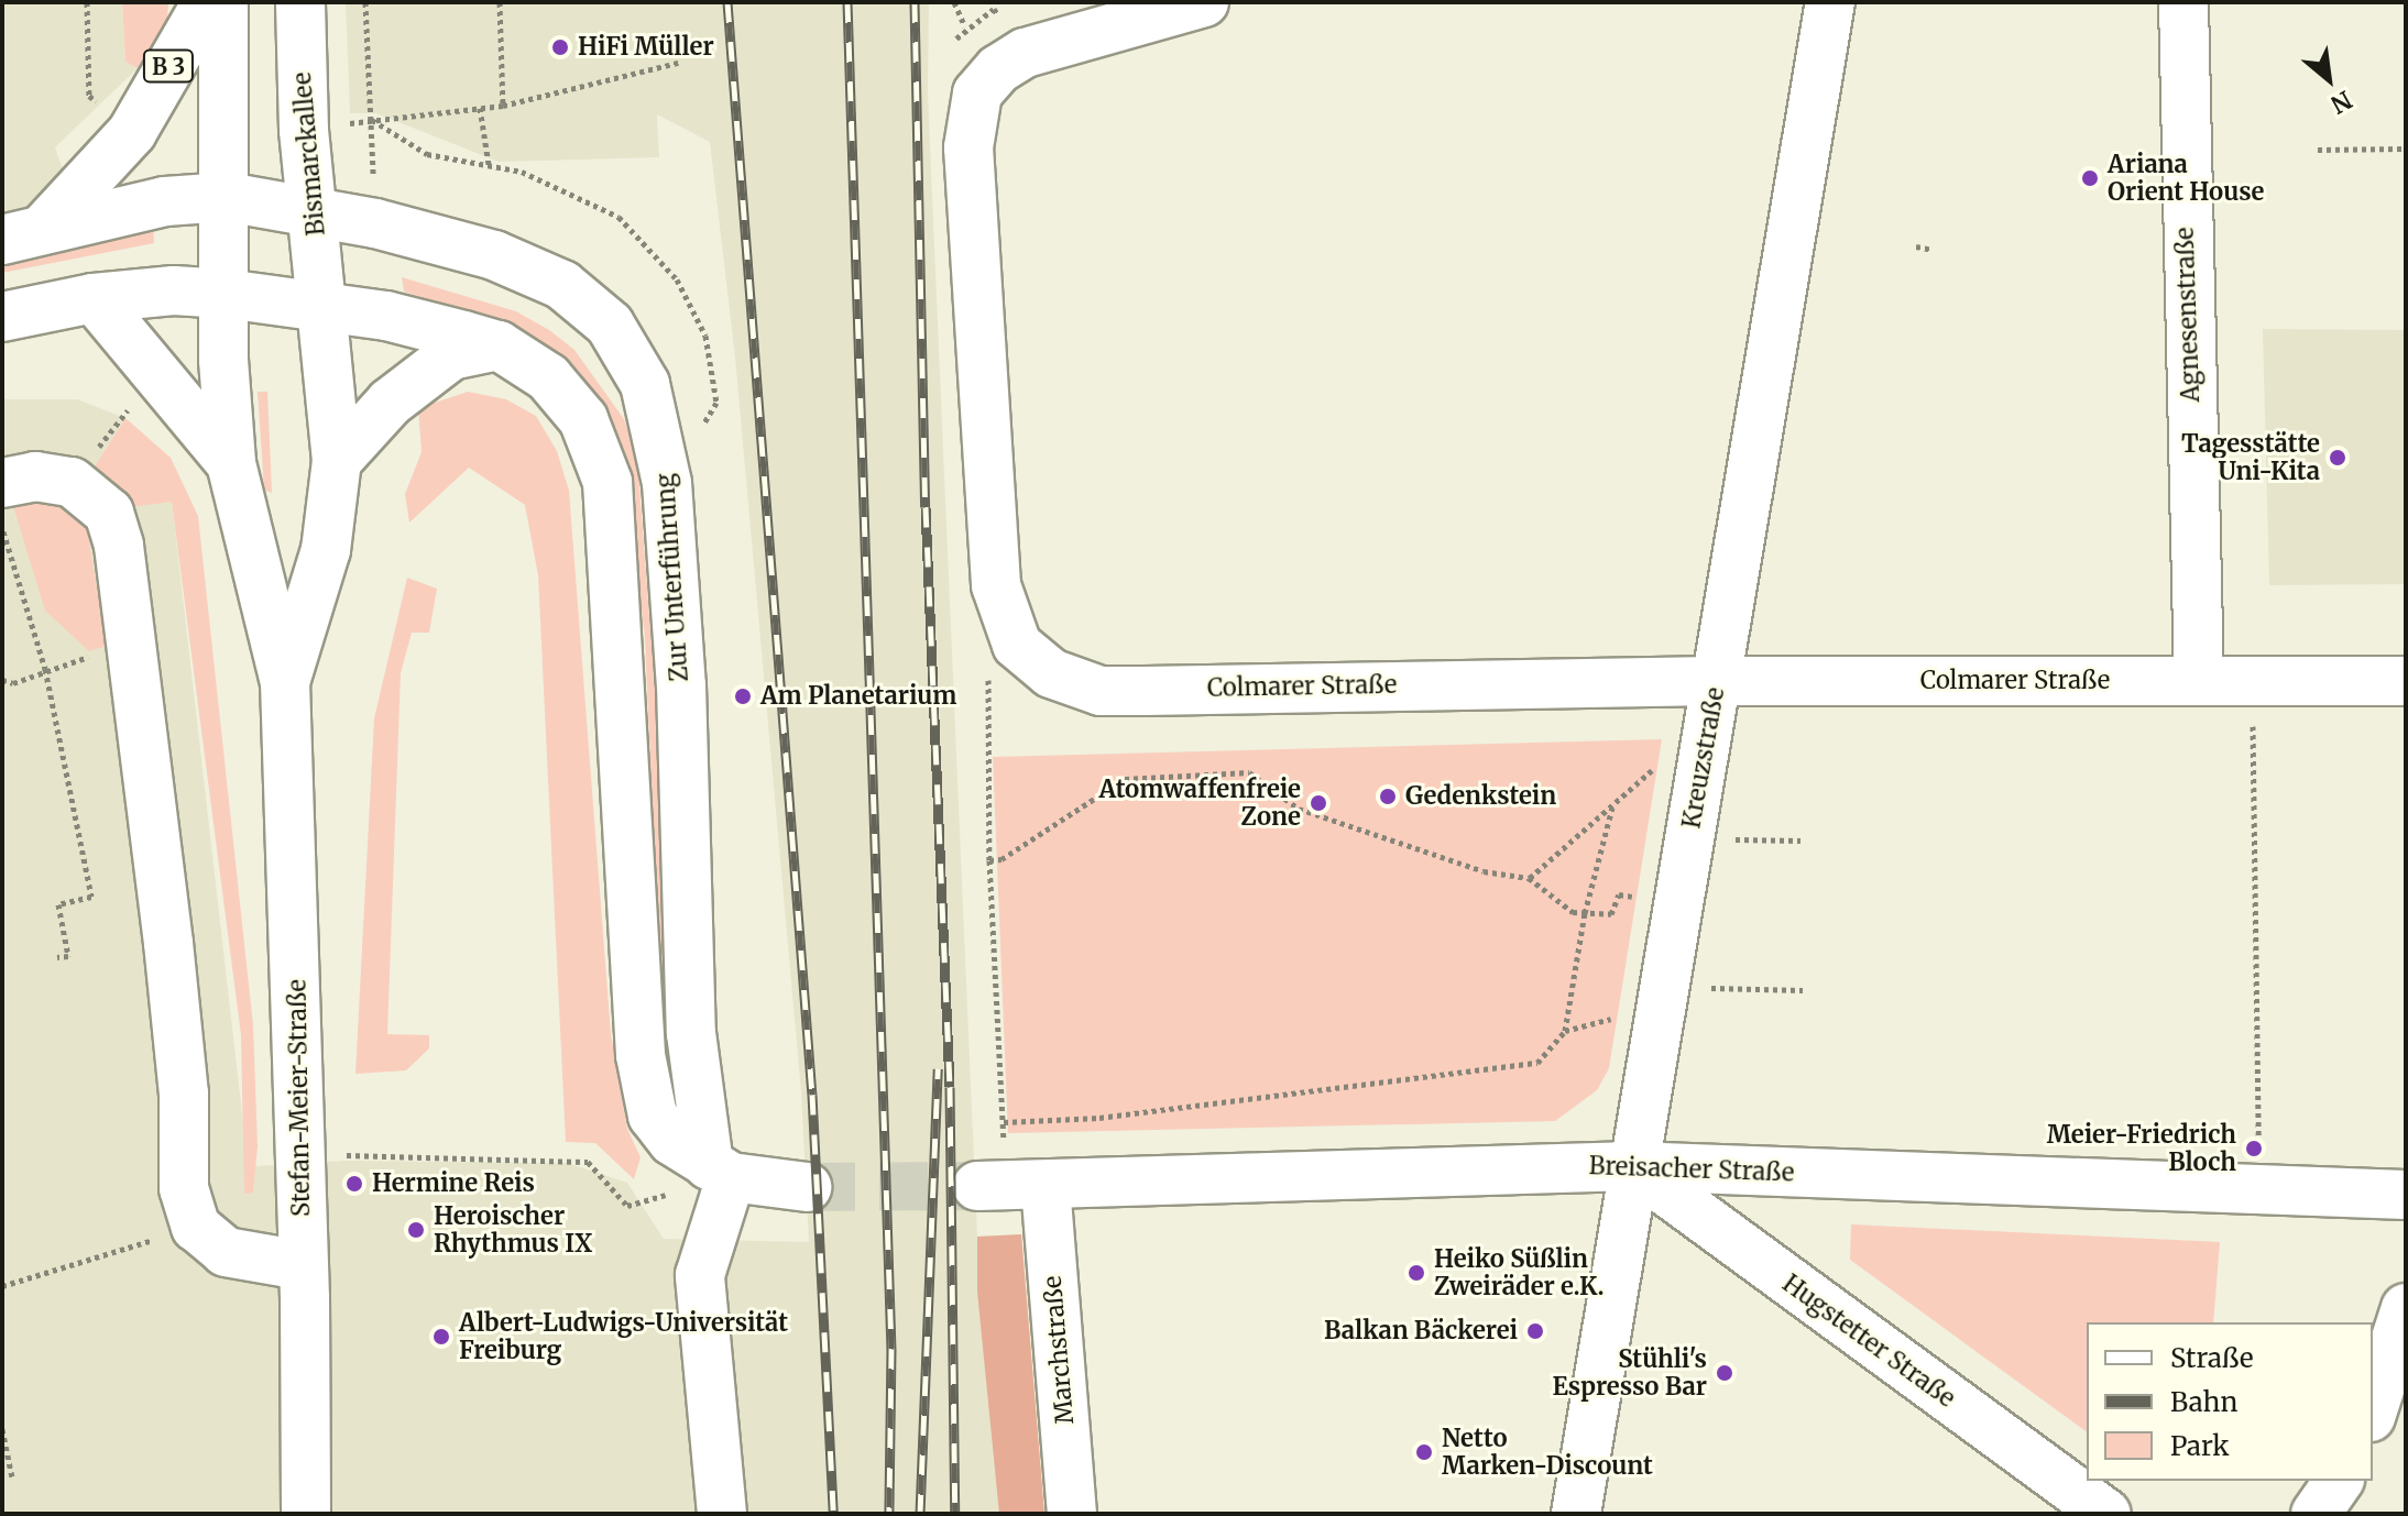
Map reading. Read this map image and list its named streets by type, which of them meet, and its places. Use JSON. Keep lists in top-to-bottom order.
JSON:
{
  "streets": {
    "main road": [
      "B 3",
      "Bismarckallee",
      "Agnesenstraße",
      "Zur Unterführung",
      "Colmarer Straße",
      "Kreuzstraße",
      "Stefan-Meier-Straße",
      "Breisacher Straße",
      "Hugstetter Straße",
      "Marchstraße"
    ]
  },
  "crossings": [
    ["B 3", "Zur Unterführung"],
    ["Bismarckallee", "Zur Unterführung"],
    ["Bismarckallee", "Stefan-Meier-Straße"],
    ["Agnesenstraße", "Colmarer Straße"],
    ["Colmarer Straße", "Kreuzstraße"],
    ["Kreuzstraße", "Breisacher Straße"],
    ["Kreuzstraße", "Hugstetter Straße"],
    ["Breisacher Straße", "Hugstetter Straße"],
    ["Breisacher Straße", "Marchstraße"]
  ],
  "places": [
    "HiFi Müller",
    "Ariana Orient House",
    "Tagesstätte Uni-Kita",
    "Am Planetarium",
    "Gedenkstein",
    "Atomwaffenfreie Zone",
    "Meier-Friedrich Bloch",
    "Hermine Reis",
    "Heroischer Rhythmus IX",
    "Heiko Süßlin Zweiräder e.K.",
    "Balkan Bäckerei",
    "Albert-Ludwigs-Universität Freiburg",
    "Stühli's Espresso Bar",
    "Netto Marken-Discount"
  ],
  "legend": ["Straße", "Bahn", "Park"],
  "north": "bottom right"
}
